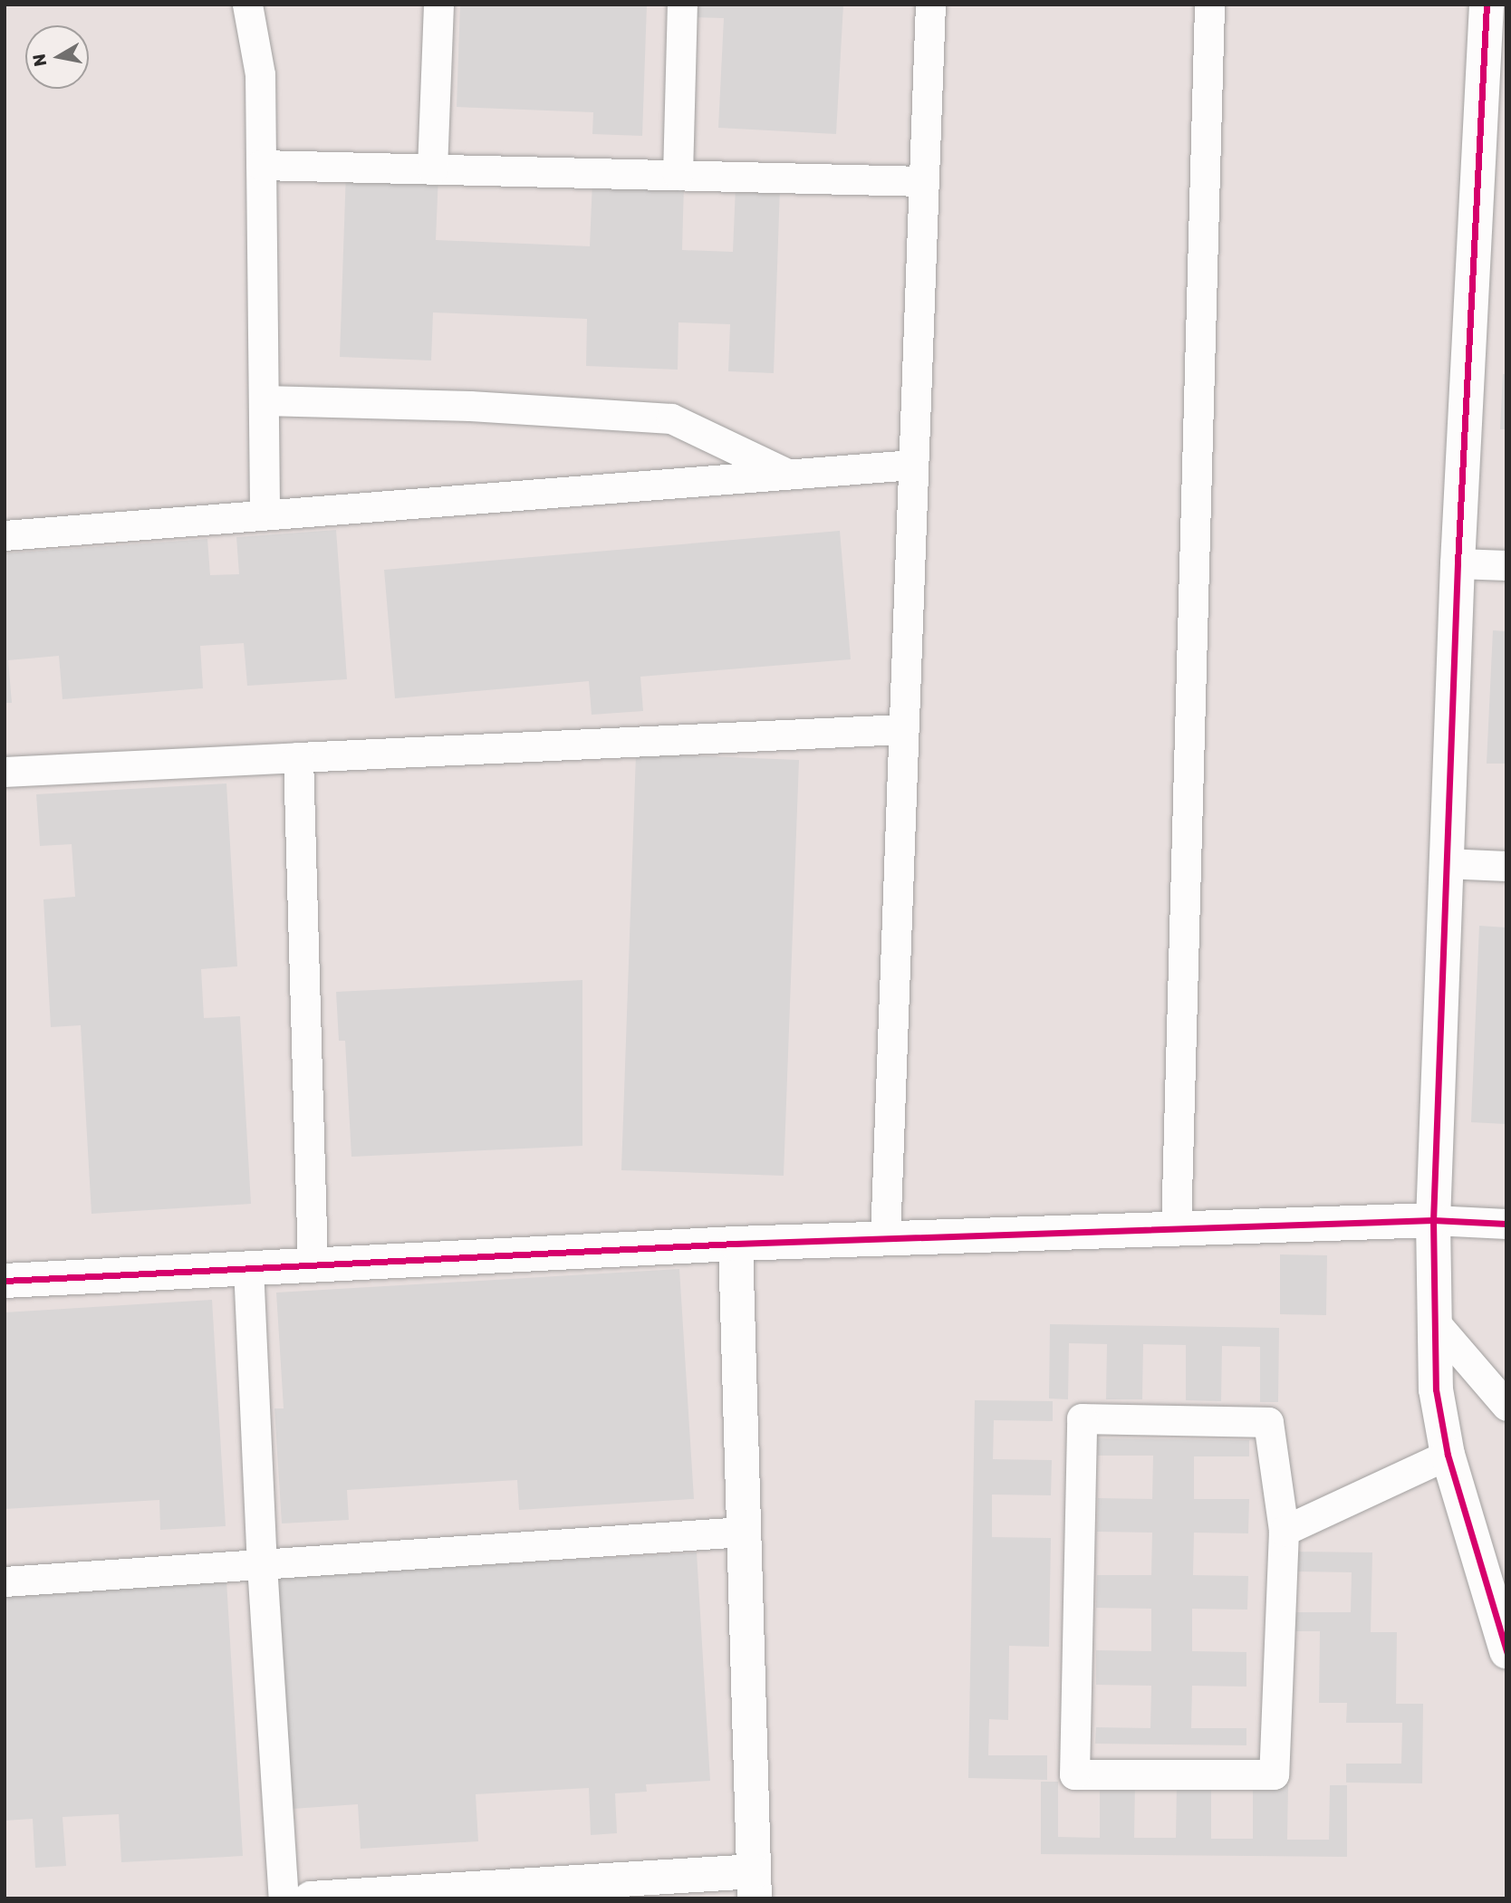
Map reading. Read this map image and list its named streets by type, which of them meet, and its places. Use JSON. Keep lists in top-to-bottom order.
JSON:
{
  "north": "left"
}
